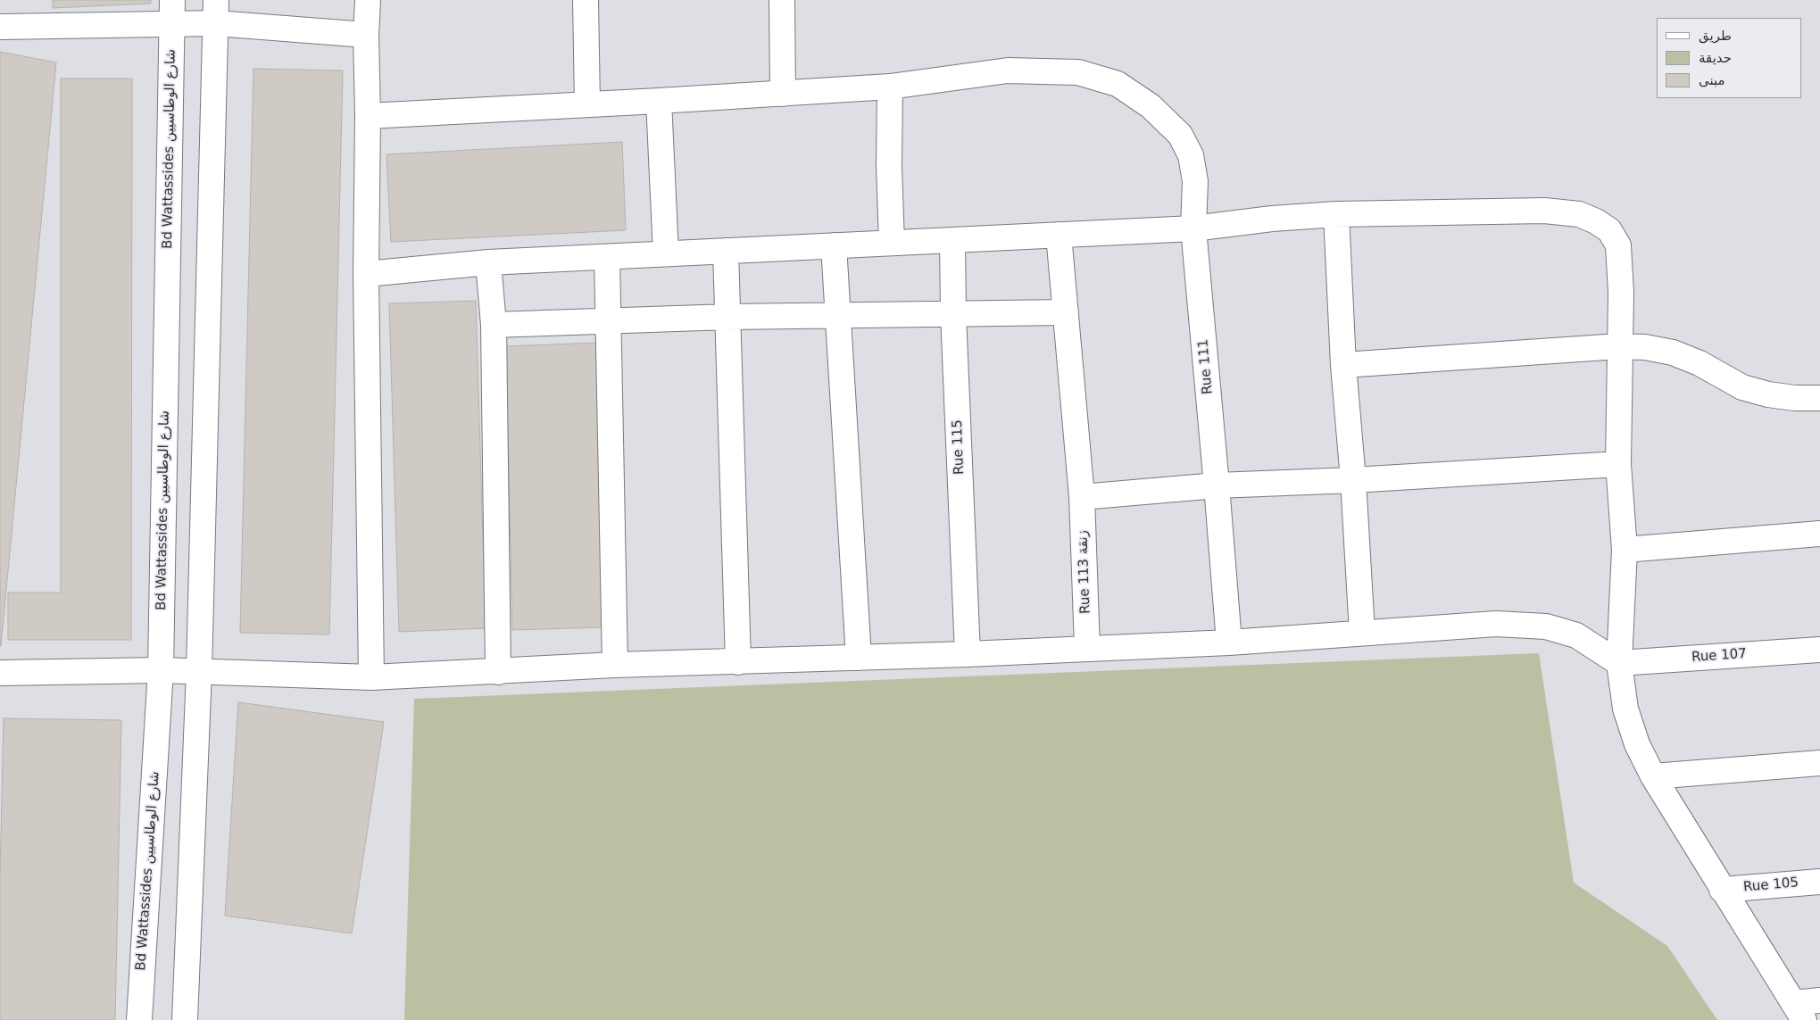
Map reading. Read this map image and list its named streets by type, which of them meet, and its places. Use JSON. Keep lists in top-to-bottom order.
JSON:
{
  "streets": {
    "street": [
      "Bd Wattassides شارع الوطاسيين",
      "Rue 111",
      "Rue 115",
      "Rue 113 زنقة",
      "Rue 107",
      "Rue 105"
    ]
  },
  "legend": ["طريق", "حديقة", "مبنى"]
}
